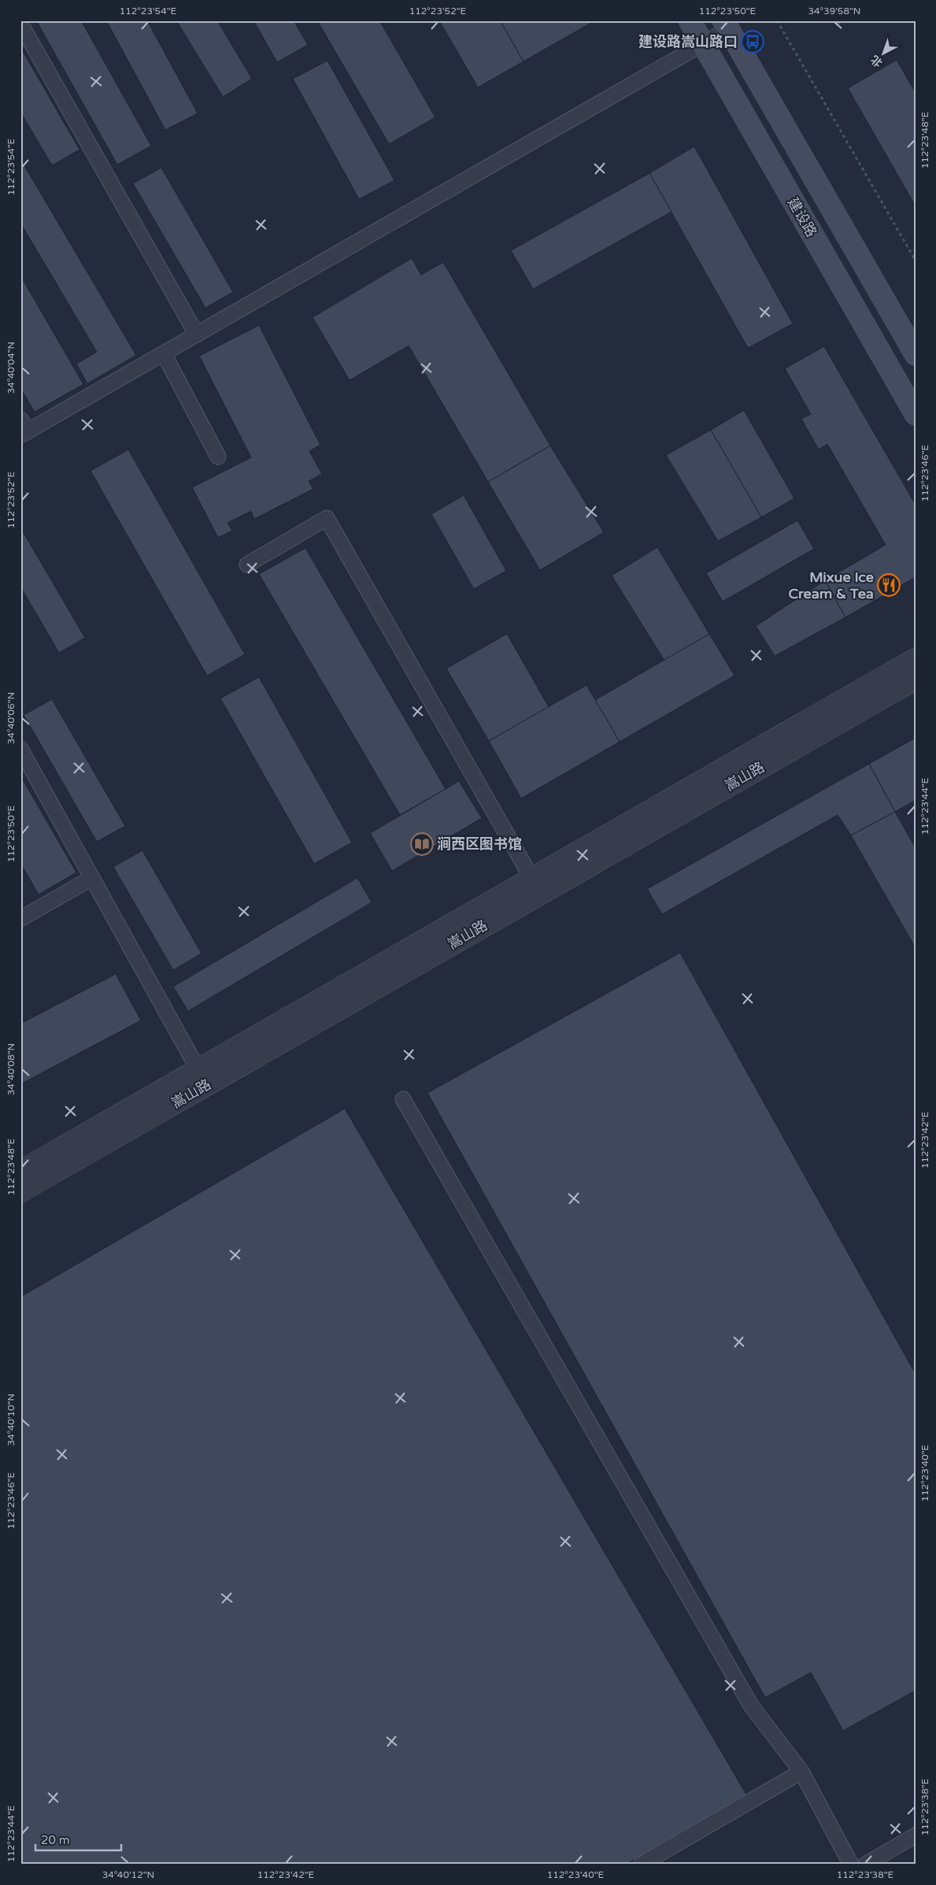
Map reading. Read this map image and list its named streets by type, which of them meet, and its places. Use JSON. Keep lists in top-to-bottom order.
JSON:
{
  "streets": {
    "street": ["建设路", "嵩山路"]
  },
  "places": {
    "bus stop": ["建设路嵩山路口"],
    "restaurant": ["Mixue Ice Cream & Tea"],
    "library": ["涧西区图书馆"]
  },
  "scale_bar": "20 m",
  "north": "bottom left",
  "coordinates": [
    "112°23'54\"E",
    "112°23'52\"E",
    "112°23'50\"E",
    "34°39'58\"N",
    "112°23'48\"E",
    "34°40'04\"N",
    "112°23'46\"E",
    "34°40'06\"N",
    "112°23'44\"E",
    "34°40'08\"N",
    "112°23'42\"E",
    "34°40'10\"N",
    "112°23'40\"E",
    "112°23'38\"E",
    "34°40'12\"N"
  ]
}
